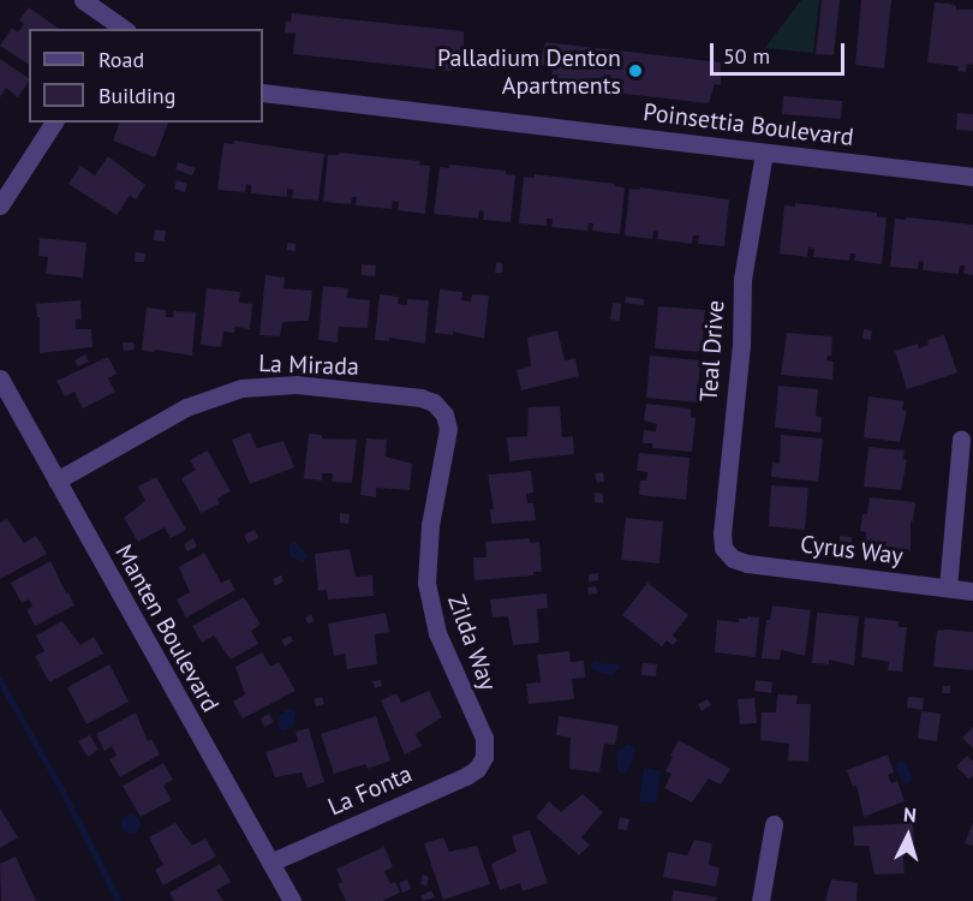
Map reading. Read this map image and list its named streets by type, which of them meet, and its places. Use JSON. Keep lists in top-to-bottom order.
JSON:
{
  "streets": {
    "street": [
      "Poinsettia Boulevard",
      "Teal Drive",
      "La Mirada",
      "Cyrus Way",
      "Manten Boulevard",
      "Zilda Way",
      "La Fonta"
    ]
  },
  "crossings": [
    ["Poinsettia Boulevard", "Teal Drive"],
    ["Teal Drive", "Cyrus Way"],
    ["La Mirada", "Manten Boulevard"],
    ["La Mirada", "Zilda Way"],
    ["Manten Boulevard", "La Fonta"],
    ["Zilda Way", "La Fonta"]
  ],
  "places": ["Palladium Denton Apartments"],
  "legend": ["Road", "Building"],
  "scale_bar": "50 m",
  "north": "top"
}
